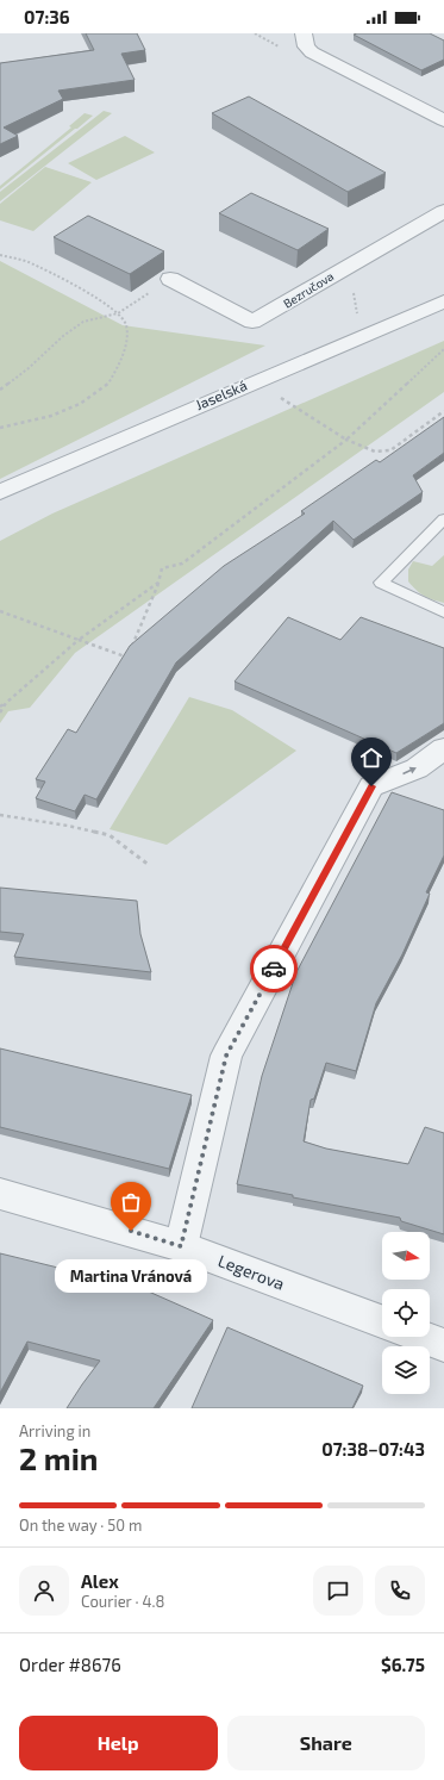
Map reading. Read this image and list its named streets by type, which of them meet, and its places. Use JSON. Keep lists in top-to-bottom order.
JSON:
{
  "streets": {
    "street": ["Bezručova", "Jaselská", "Legerova"]
  },
  "places": ["Martina Vránová"],
  "north": "right",
  "page": {
    "status": "07:36",
    "bubble": "Martina Vránová",
    "heading": ["2 min", "Arriving in", "07:38–07:43"],
    "panel": [
      "Alex",
      "Courier · 4.8",
      "Order #8676",
      "$6.75"
    ],
    "bar": "On the way · 50 m",
    "buttons": ["Help", "Share"]
  }
}
